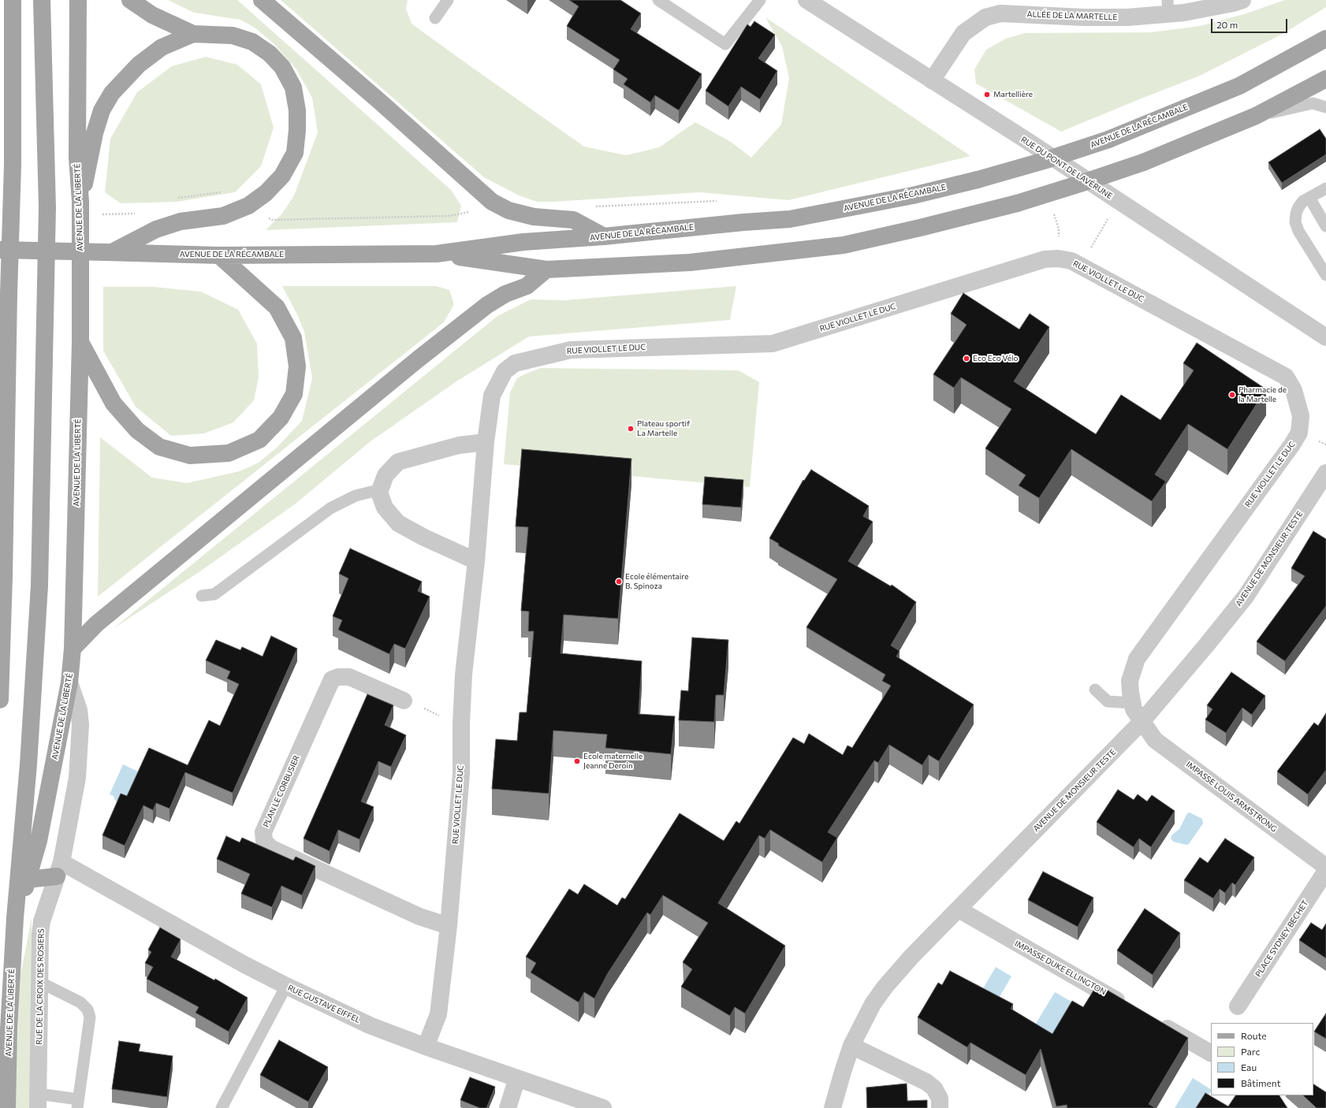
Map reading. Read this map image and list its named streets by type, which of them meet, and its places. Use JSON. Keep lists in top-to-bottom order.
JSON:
{
  "streets": {
    "main road": ["AVENUE DE LA RÉCAMBALE", "AVENUE DE LA LIBERTÉ"],
    "street": [
      "ALLÉE DE LA MARTELLE",
      "RUE DU PONT DE LAVÉRUNE",
      "RUE VIOLLET LE DUC",
      "AVENUE DE MONSIEUR TESTE",
      "PLAN LE CORBUSIER",
      "IMPASSE LOUIS ARMSTRONG",
      "PLACE SYDNEY BECHET",
      "IMPASSE DUKE ELLINGTON",
      "RUE DE LA CROIX DES ROSIERS",
      "RUE GUSTAVE EIFFEL"
    ]
  },
  "crossings": [
    ["ALLÉE DE LA MARTELLE", "RUE DU PONT DE LAVÉRUNE"],
    ["AVENUE DE LA LIBERTÉ", "RUE DE LA CROIX DES ROSIERS"],
    ["RUE VIOLLET LE DUC", "AVENUE DE MONSIEUR TESTE"],
    ["RUE VIOLLET LE DUC", "PLAN LE CORBUSIER"],
    ["RUE VIOLLET LE DUC", "IMPASSE LOUIS ARMSTRONG"],
    ["RUE VIOLLET LE DUC", "RUE GUSTAVE EIFFEL"],
    ["AVENUE DE MONSIEUR TESTE", "IMPASSE LOUIS ARMSTRONG"],
    ["AVENUE DE MONSIEUR TESTE", "IMPASSE DUKE ELLINGTON"],
    ["RUE DE LA CROIX DES ROSIERS", "RUE GUSTAVE EIFFEL"]
  ],
  "places": [
    "Martellière",
    "Eco Eco Vélo",
    "Pharmacie de la Martelle",
    "Plateau sportif La Martelle",
    "Ecole élémentaire B. Spinoza",
    "Ecole maternelle Jeanne Deroin"
  ],
  "legend": [
    "Route",
    "Parc",
    "Eau",
    "Bâtiment"
  ],
  "scale_bar": "20 m"
}
